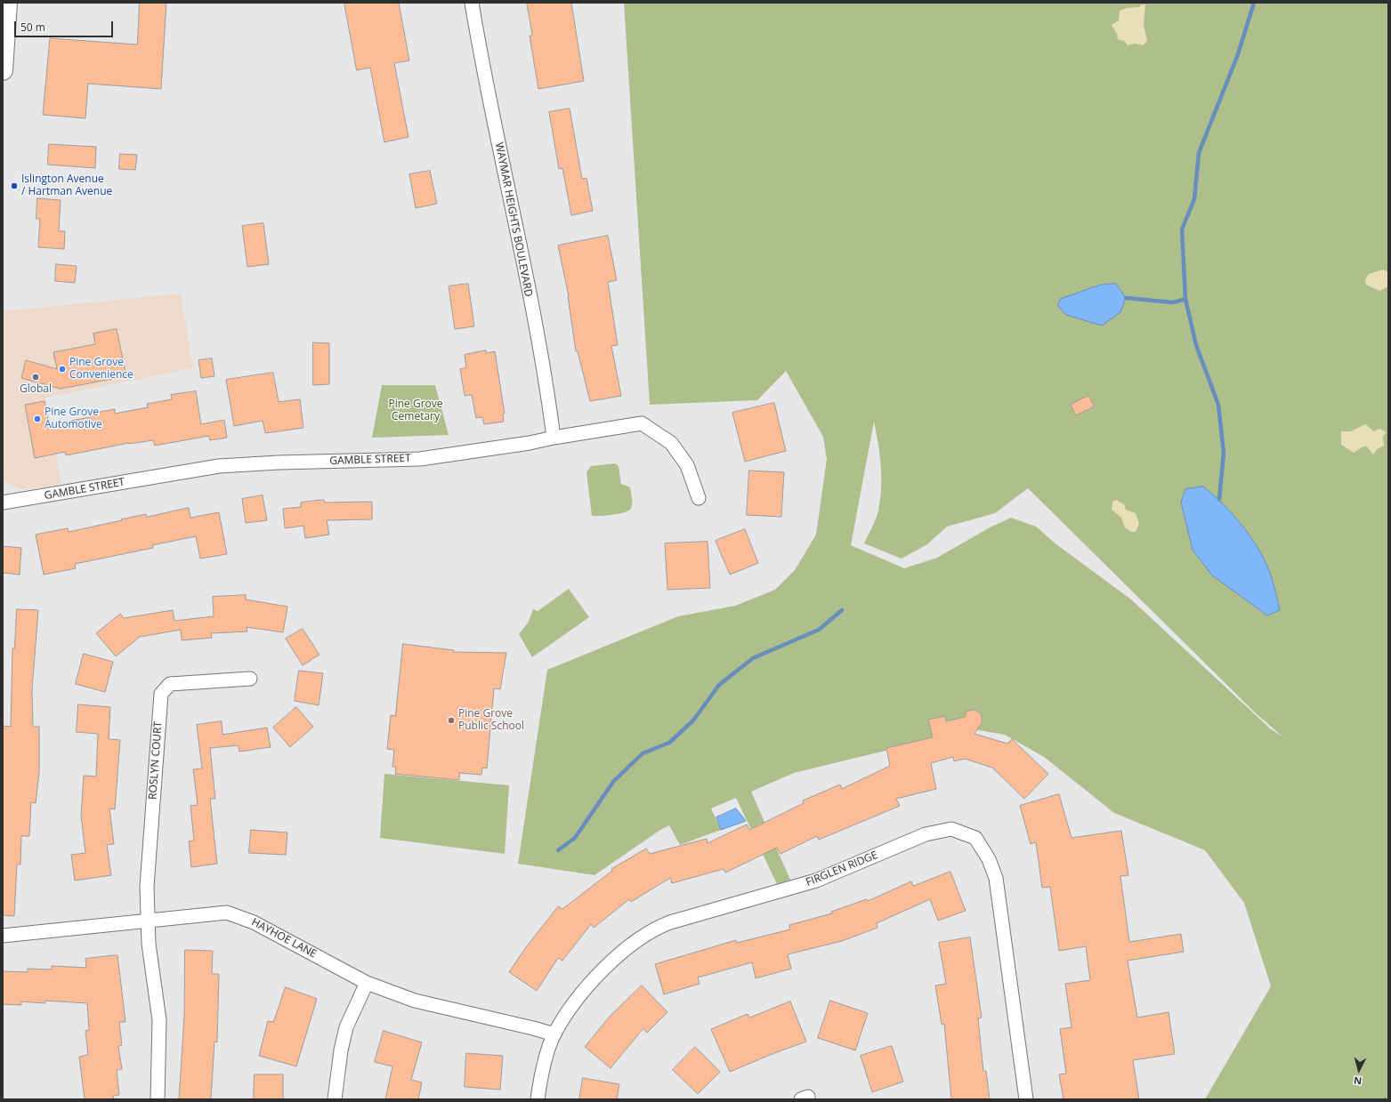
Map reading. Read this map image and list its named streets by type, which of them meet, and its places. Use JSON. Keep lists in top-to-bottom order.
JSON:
{
  "streets": {
    "street": [
      "WAYMAR HEIGHTS BOULEVARD",
      "GAMBLE STREET",
      "ROSLYN COURT",
      "FIRGLEN RIDGE",
      "HAYHOE LANE"
    ]
  },
  "crossings": [
    ["WAYMAR HEIGHTS BOULEVARD", "GAMBLE STREET"],
    ["ROSLYN COURT", "HAYHOE LANE"],
    ["FIRGLEN RIDGE", "HAYHOE LANE"]
  ],
  "parks": ["Pine Grove Cemetary"],
  "places": [
    "Islington Avenue / Hartman Avenue",
    "Pine Grove Convenience",
    "Global",
    "Pine Grove Automotive",
    "Pine Grove Public School"
  ],
  "scale_bar": "50 m",
  "north": "bottom"
}
